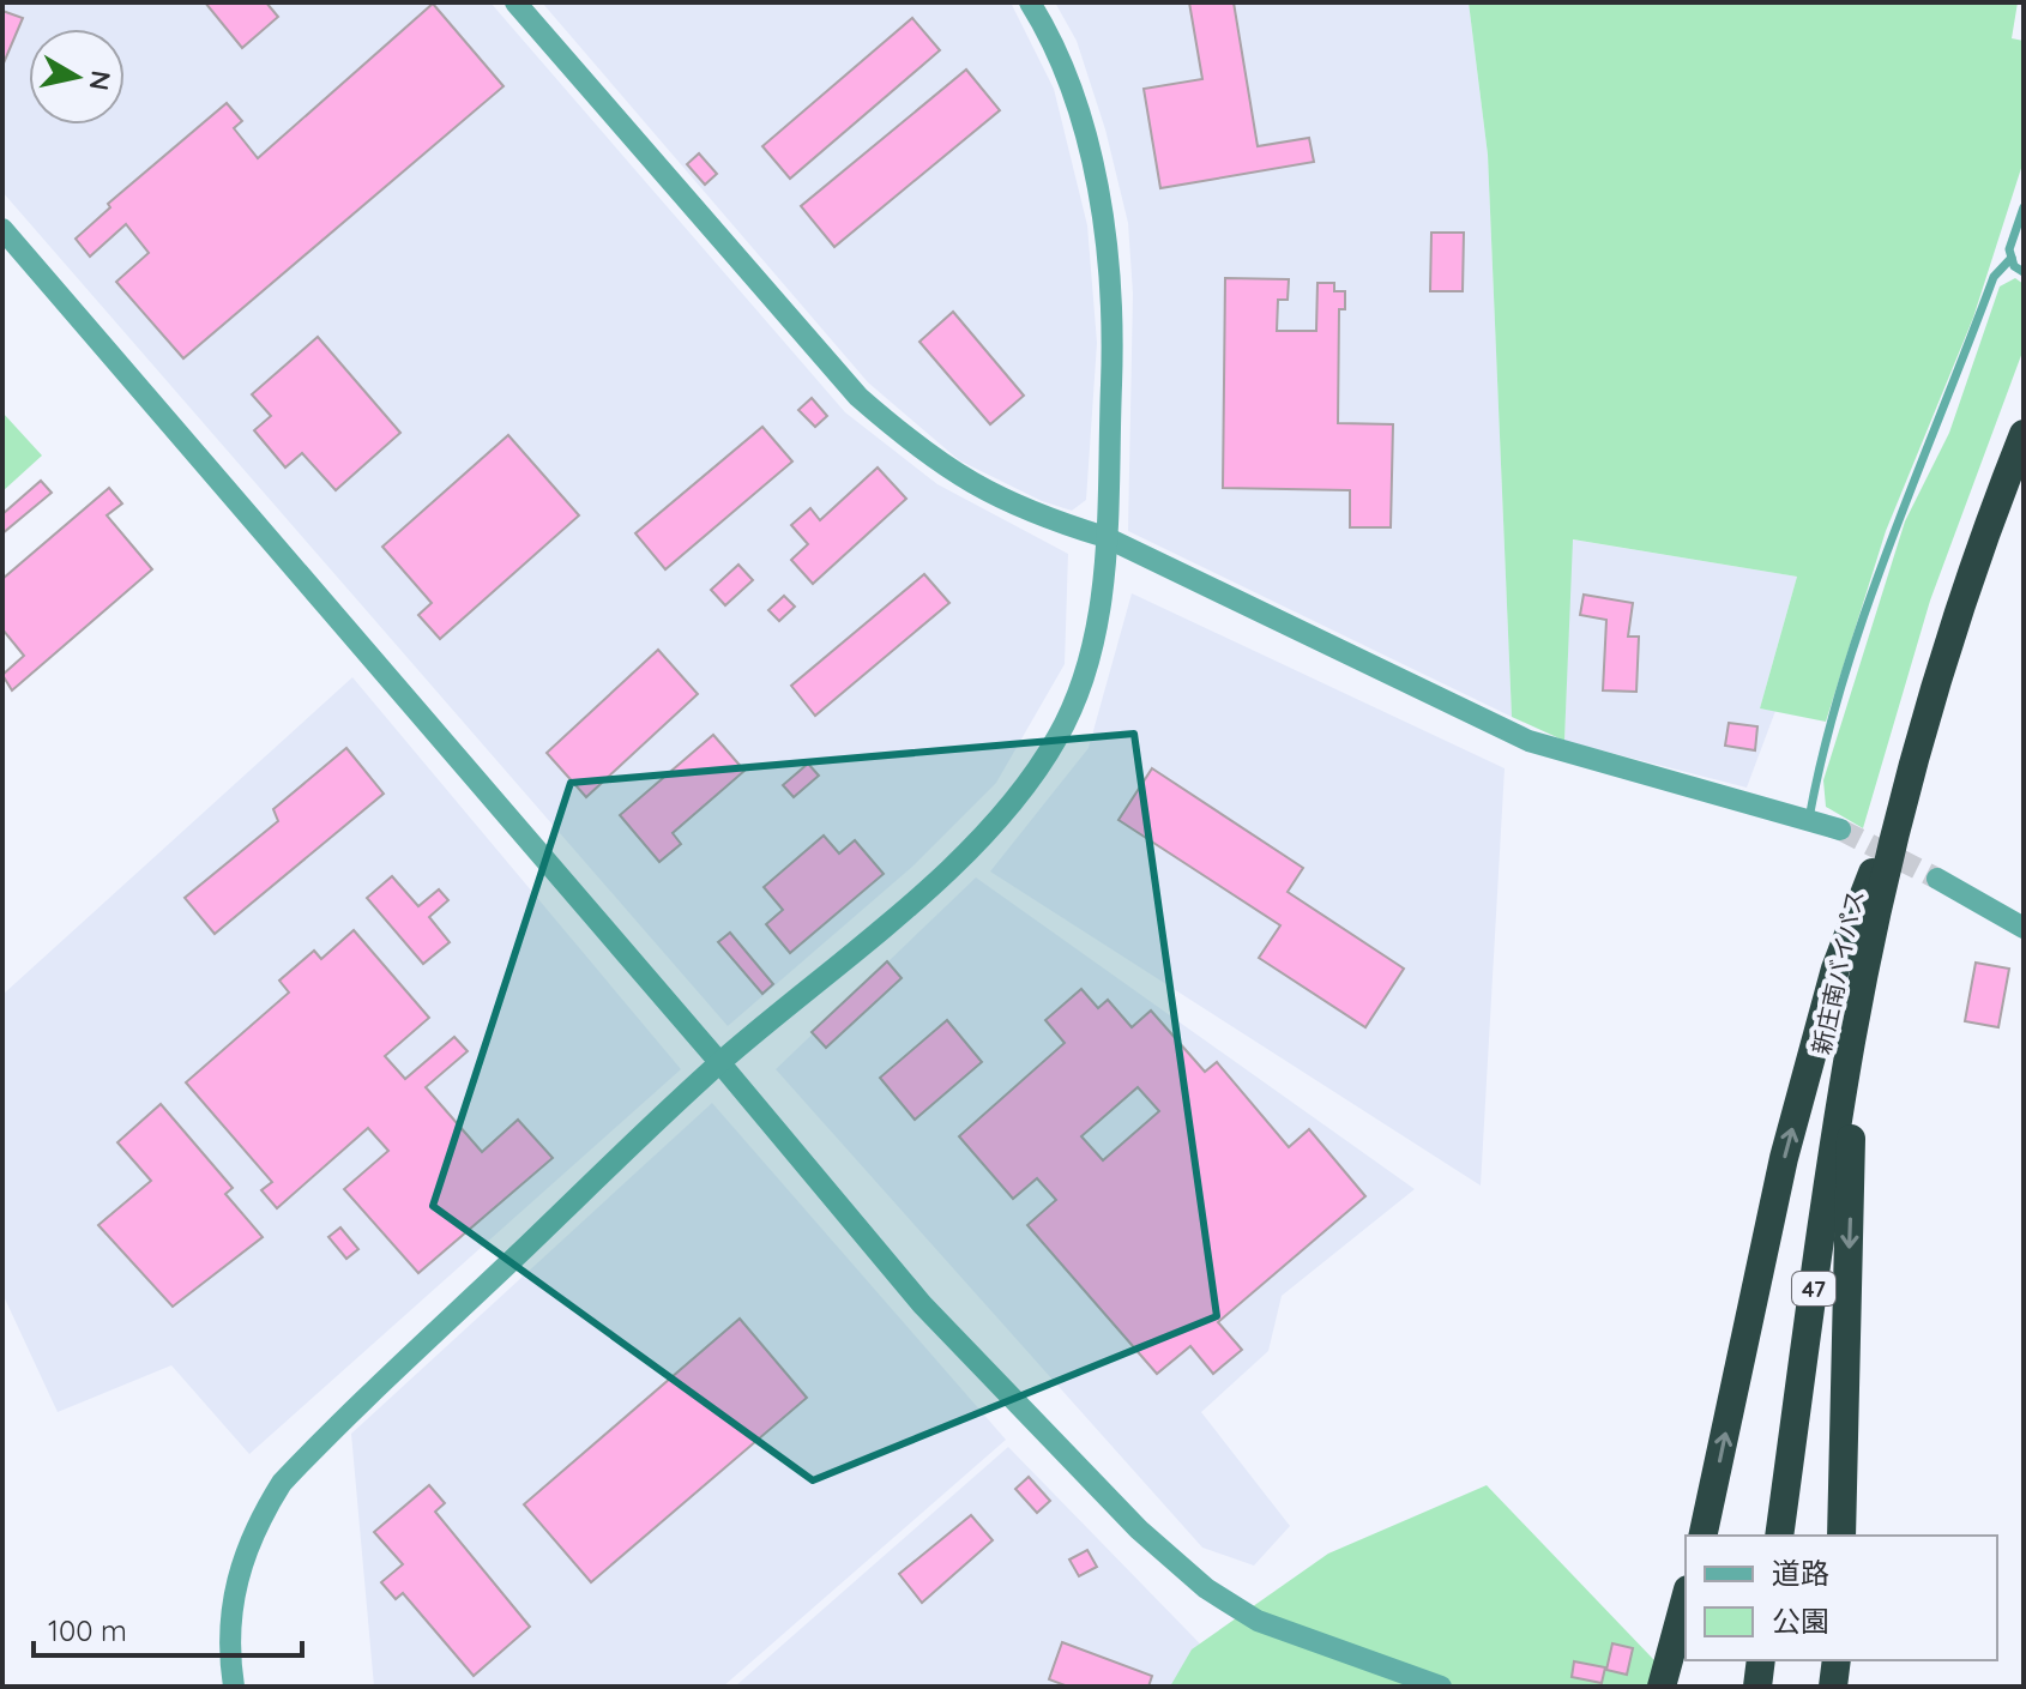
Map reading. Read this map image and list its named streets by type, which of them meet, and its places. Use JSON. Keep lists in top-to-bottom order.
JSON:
{
  "streets": {
    "highway": ["新庄南バイパス", "47"]
  },
  "legend": ["道路", "公園"],
  "scale_bar": "100 m",
  "north": "right"
}
